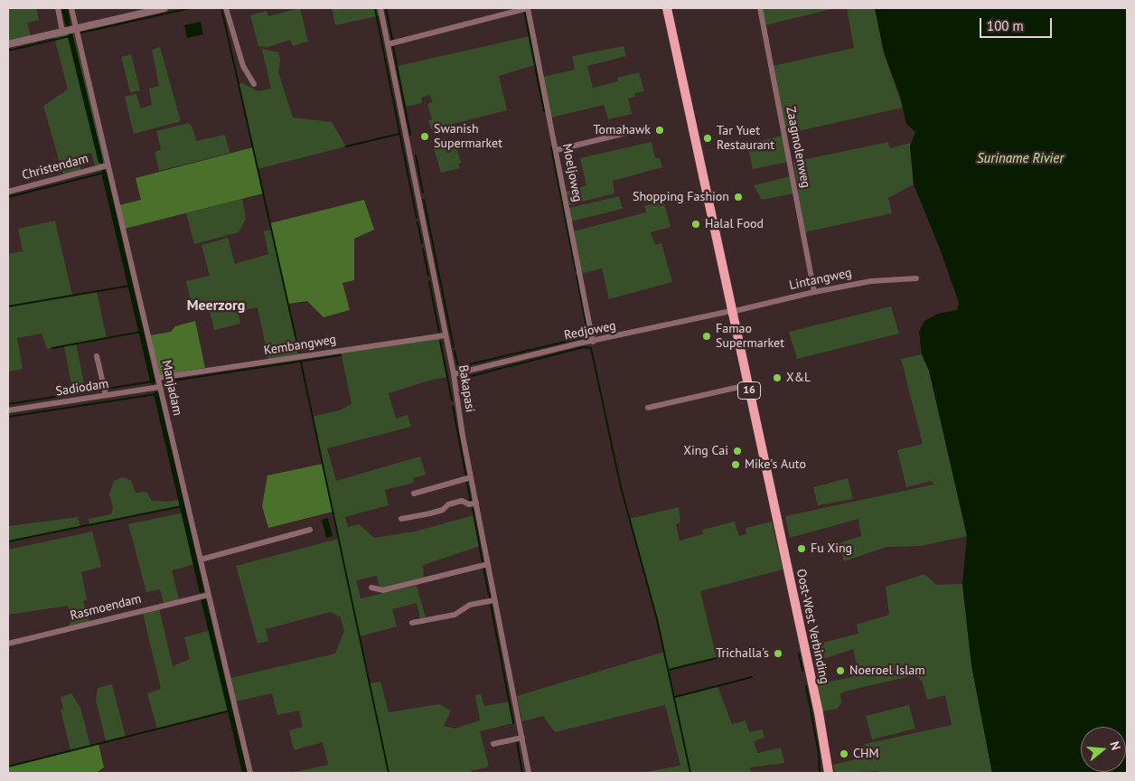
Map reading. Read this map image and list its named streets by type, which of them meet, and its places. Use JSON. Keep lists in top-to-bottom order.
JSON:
{
  "streets": {
    "main road": ["16", "Oost-West Verbinding"],
    "street": [
      "Zaagmolenweg",
      "Christendam",
      "Moeljoweg",
      "Lintangweg",
      "Redjoweg",
      "Kembangweg",
      "Sadiodam",
      "Manjadam",
      "Bakapasi",
      "Rasmoendam"
    ]
  },
  "crossings": [
    ["Zaagmolenweg", "Lintangweg"],
    ["Christendam", "Manjadam"],
    ["Moeljoweg", "Redjoweg"],
    ["Lintangweg", "Redjoweg"],
    ["Lintangweg", "Oost-West Verbinding"],
    ["Redjoweg", "Bakapasi"],
    ["Redjoweg", "Oost-West Verbinding"],
    ["Kembangweg", "Manjadam"],
    ["Kembangweg", "Bakapasi"],
    ["Sadiodam", "Manjadam"],
    ["Manjadam", "Rasmoendam"]
  ],
  "districts": ["Meerzorg"],
  "water": ["Suriname Rivier"],
  "places": [
    "Tomahawk",
    "Swanish Supermarket",
    "Tar Yuet Restaurant",
    "Shopping Fashion",
    "Halal Food",
    "Famao Supermarket",
    "X&L",
    "Xing Cai",
    "Mike's Auto",
    "Fu Xing",
    "Trichalla's",
    "Noeroel Islam",
    "CHM"
  ],
  "scale_bar": "100 m",
  "north": "right"
}
